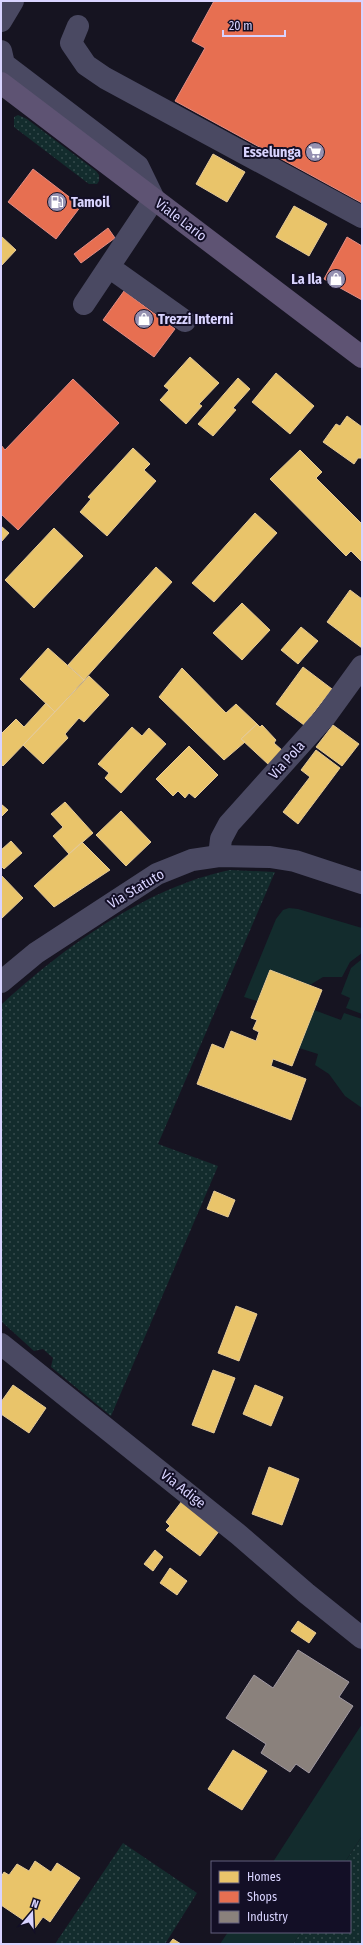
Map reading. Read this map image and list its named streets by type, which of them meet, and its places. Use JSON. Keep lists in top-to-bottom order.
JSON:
{
  "streets": {
    "main road": ["Viale Lario"],
    "street": ["Via Pola", "Via Statuto", "Via Adige"]
  },
  "crossings": [
    ["Via Pola", "Via Statuto"]
  ],
  "places": {
    "supermarket": ["Esselunga"],
    "fuel station": ["Tamoil"],
    "shop": ["La Ila", "Trezzi Interni"]
  },
  "legend": ["Homes", "Shops", "Industry"],
  "scale_bar": "20 m",
  "north": "top"
}
